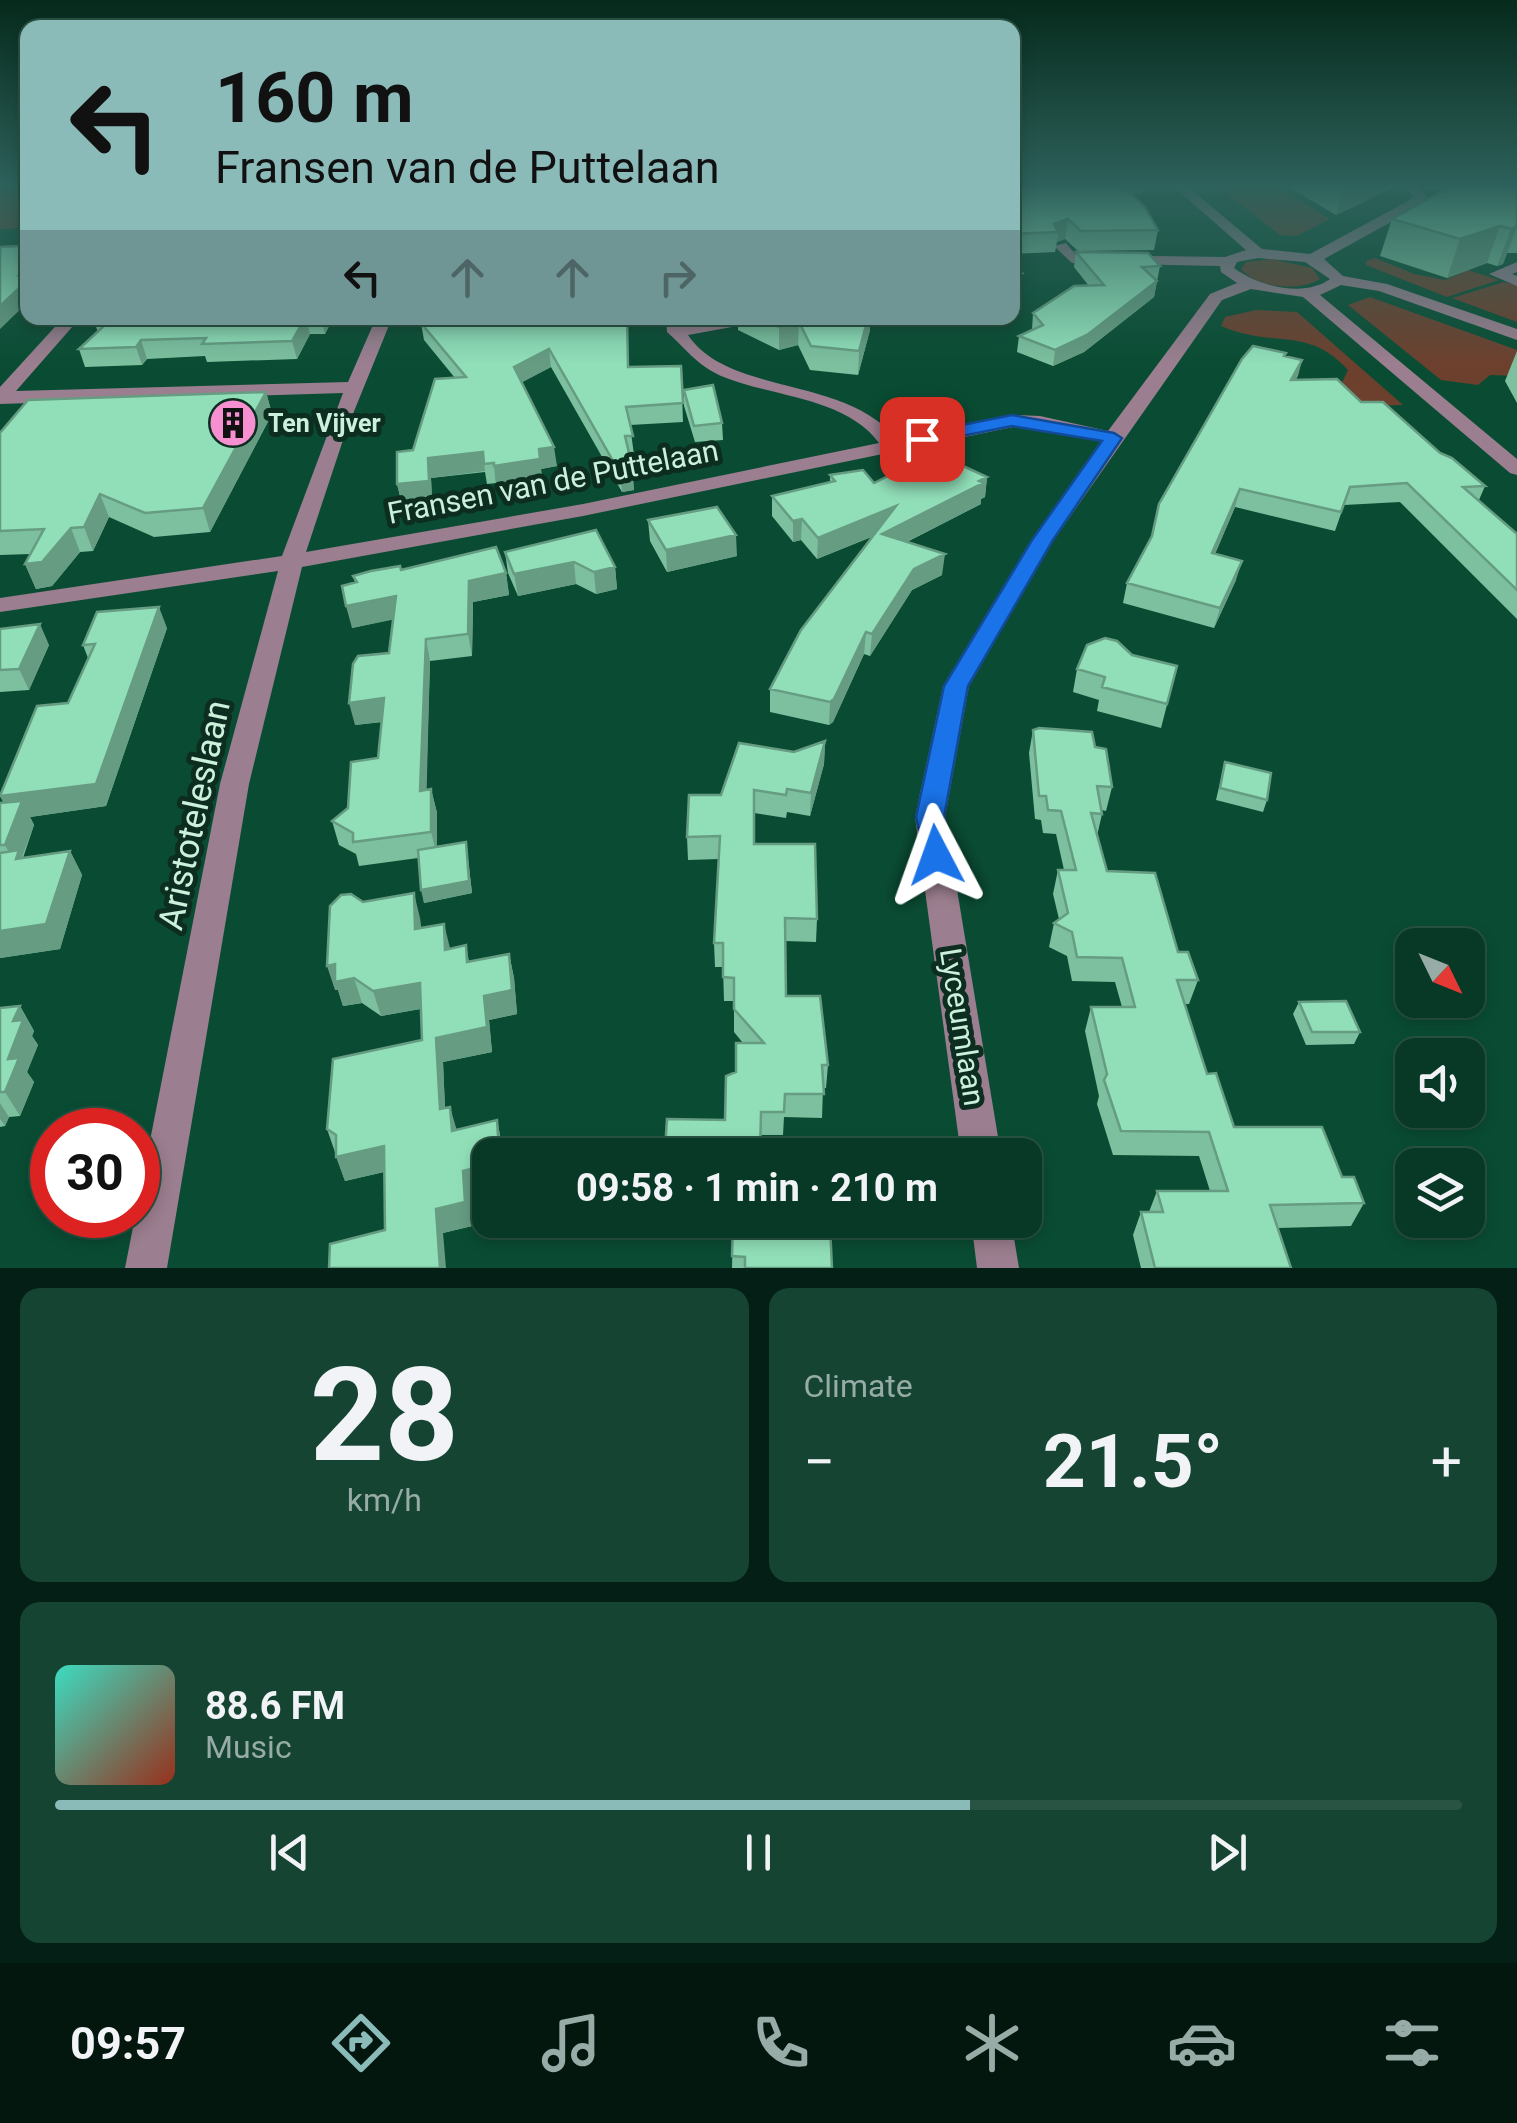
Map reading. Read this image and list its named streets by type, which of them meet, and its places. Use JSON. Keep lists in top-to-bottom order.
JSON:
{
  "streets": {
    "street": ["Fransen van de Puttelaan", "Aristoteleslaan", "Lyceumlaan"]
  },
  "crossings": [
    ["Fransen van de Puttelaan", "Aristoteleslaan"],
    ["Fransen van de Puttelaan", "Lyceumlaan"]
  ],
  "places": {
    "building": ["Ten Vijver"]
  },
  "north": "bottom right",
  "page": {
    "turn": ["160 m", "Fransen van de Puttelaan"],
    "limit": "30",
    "trip": "09:58 · 1 min · 210 m",
    "tile": [
      ["28", "km/h"],
      "Climate"
    ],
    "heat": ["−", "21.5°", "+"],
    "song": ["88.6 FM", "Music"],
    "tabs": "09:57"
  }
}
